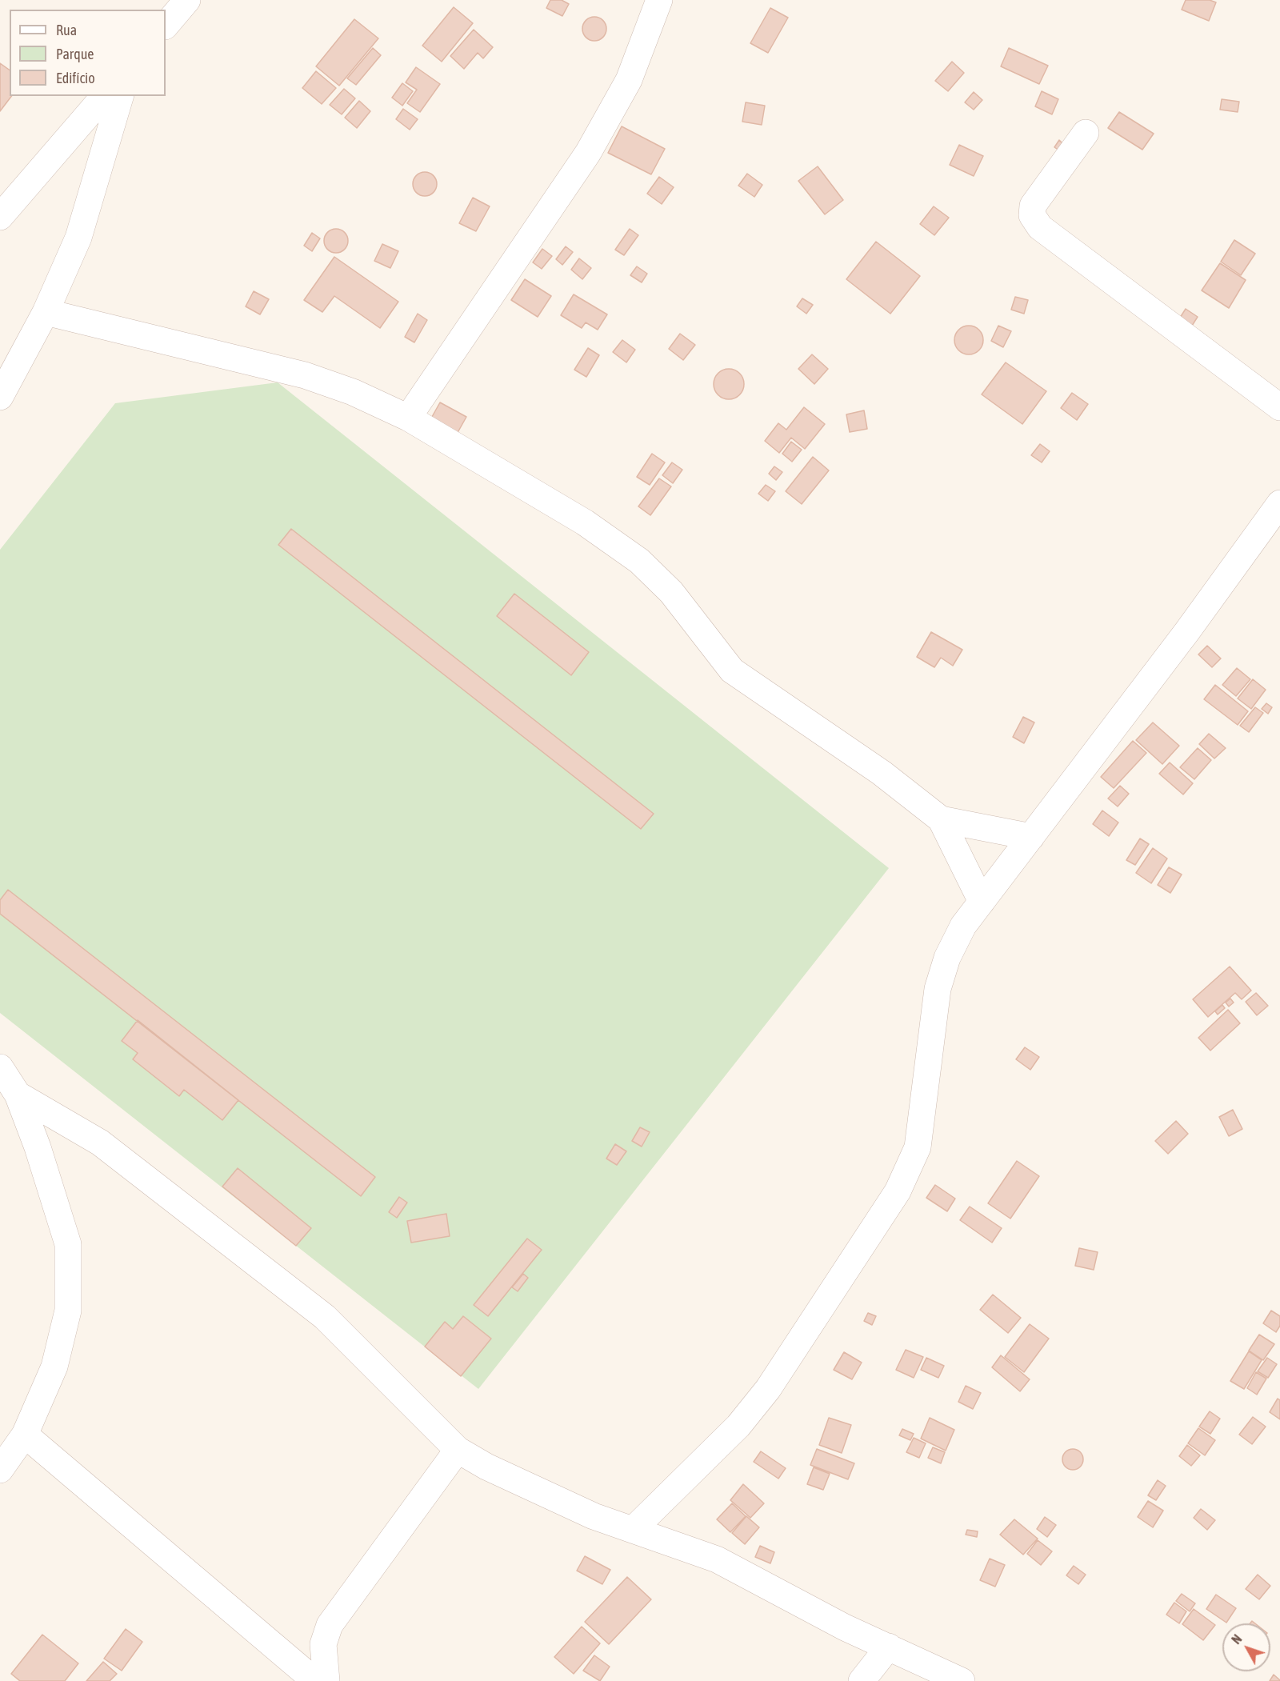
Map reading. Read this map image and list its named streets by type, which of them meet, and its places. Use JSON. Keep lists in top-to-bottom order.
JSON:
{
  "legend": ["Rua", "Parque", "Edifício"],
  "north": "top left"
}
